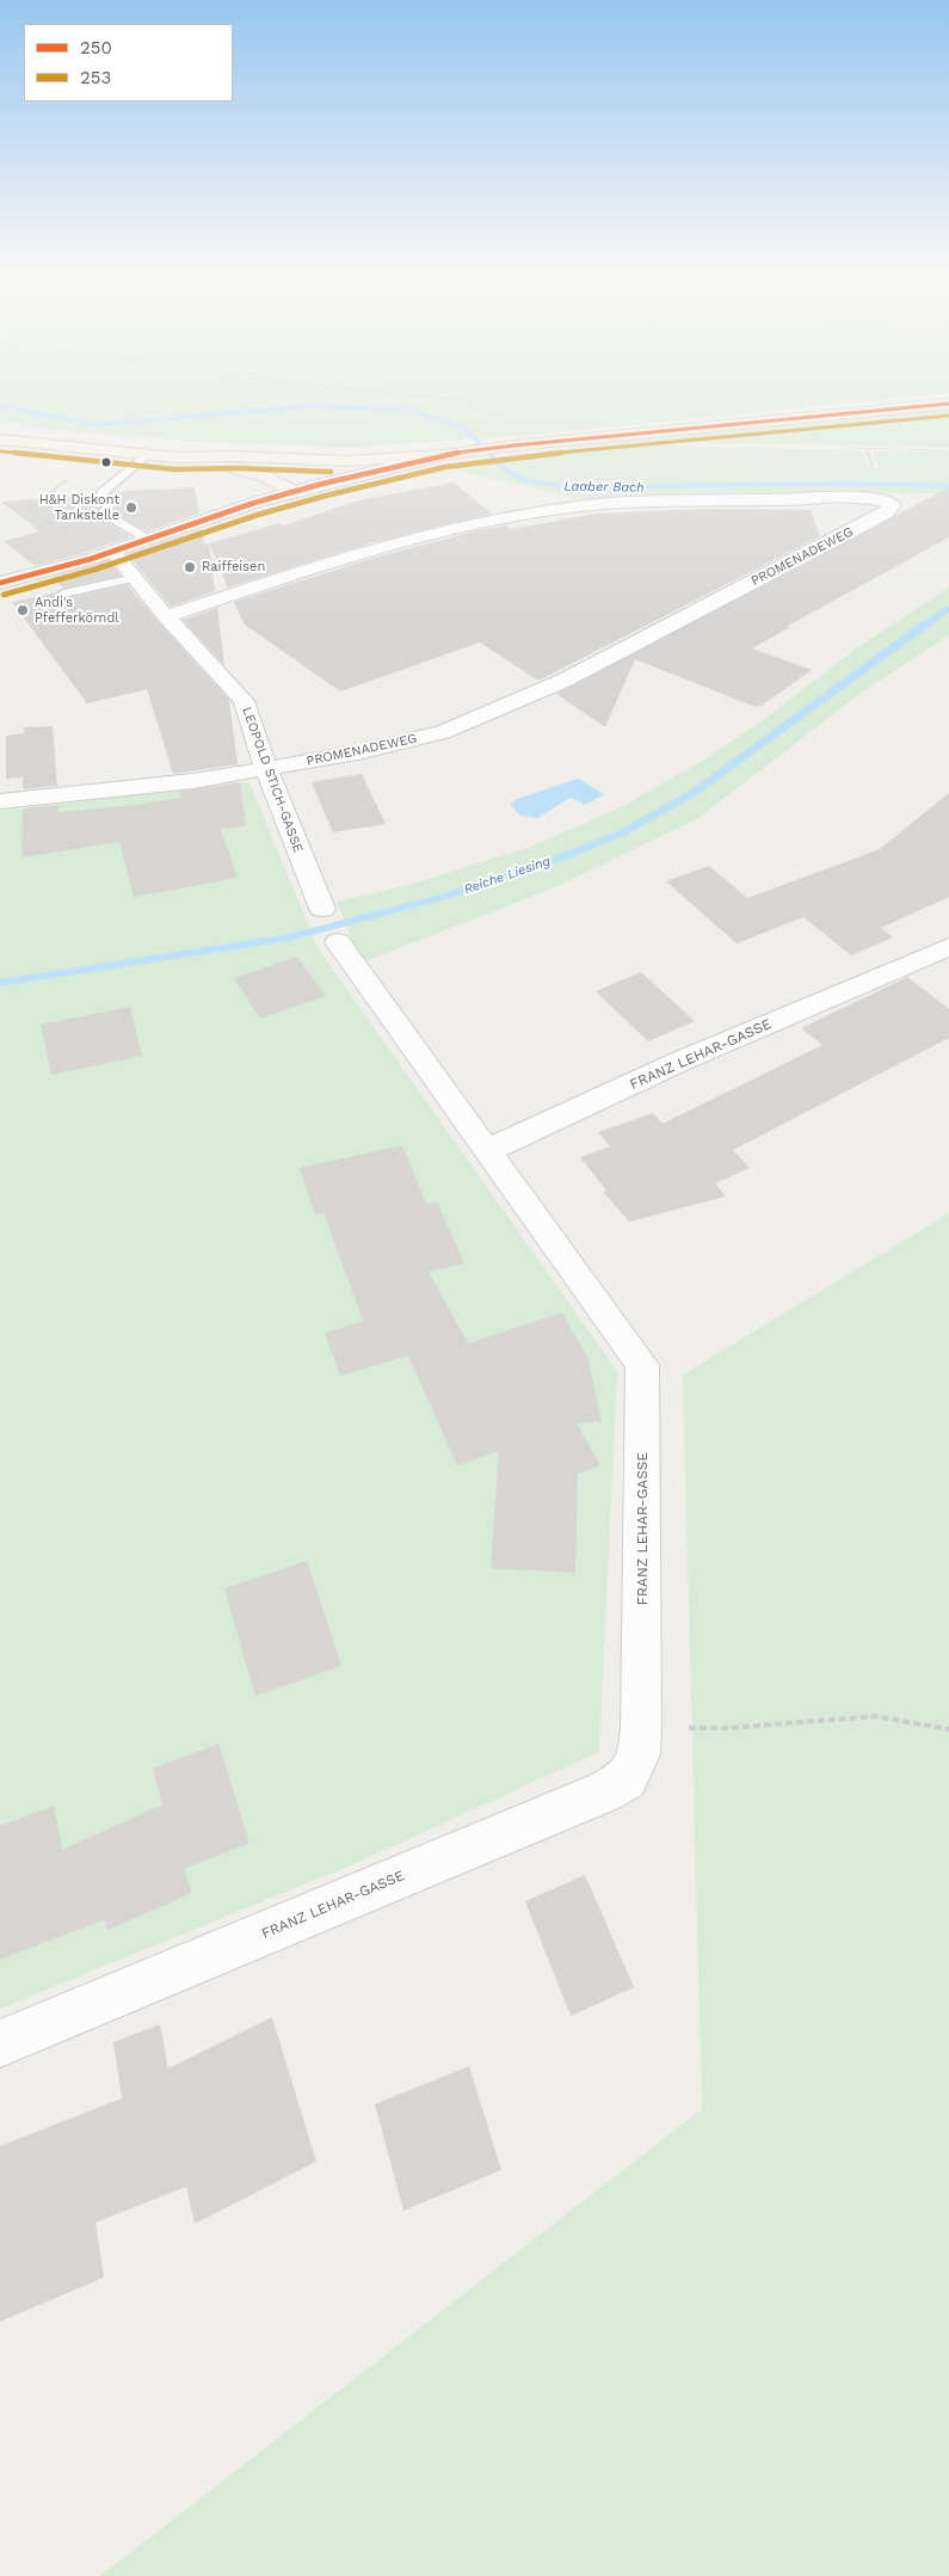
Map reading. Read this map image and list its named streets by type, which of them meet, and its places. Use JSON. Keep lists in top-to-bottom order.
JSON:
{
  "streets": {
    "street": ["PROMENADEWEG", "LEOPOLD STICH-GASSE", "FRANZ LEHAR-GASSE"]
  },
  "crossings": [
    ["PROMENADEWEG", "LEOPOLD STICH-GASSE"]
  ],
  "water": ["Laaber Bach", "Reiche Liesing"],
  "places": ["H&H Diskont Tankstelle", "Raiffeisen", "Andi's Pfefferkörndl"],
  "lines": ["transit line 250", "transit line 253"],
  "legend": ["250", "253"]
}
